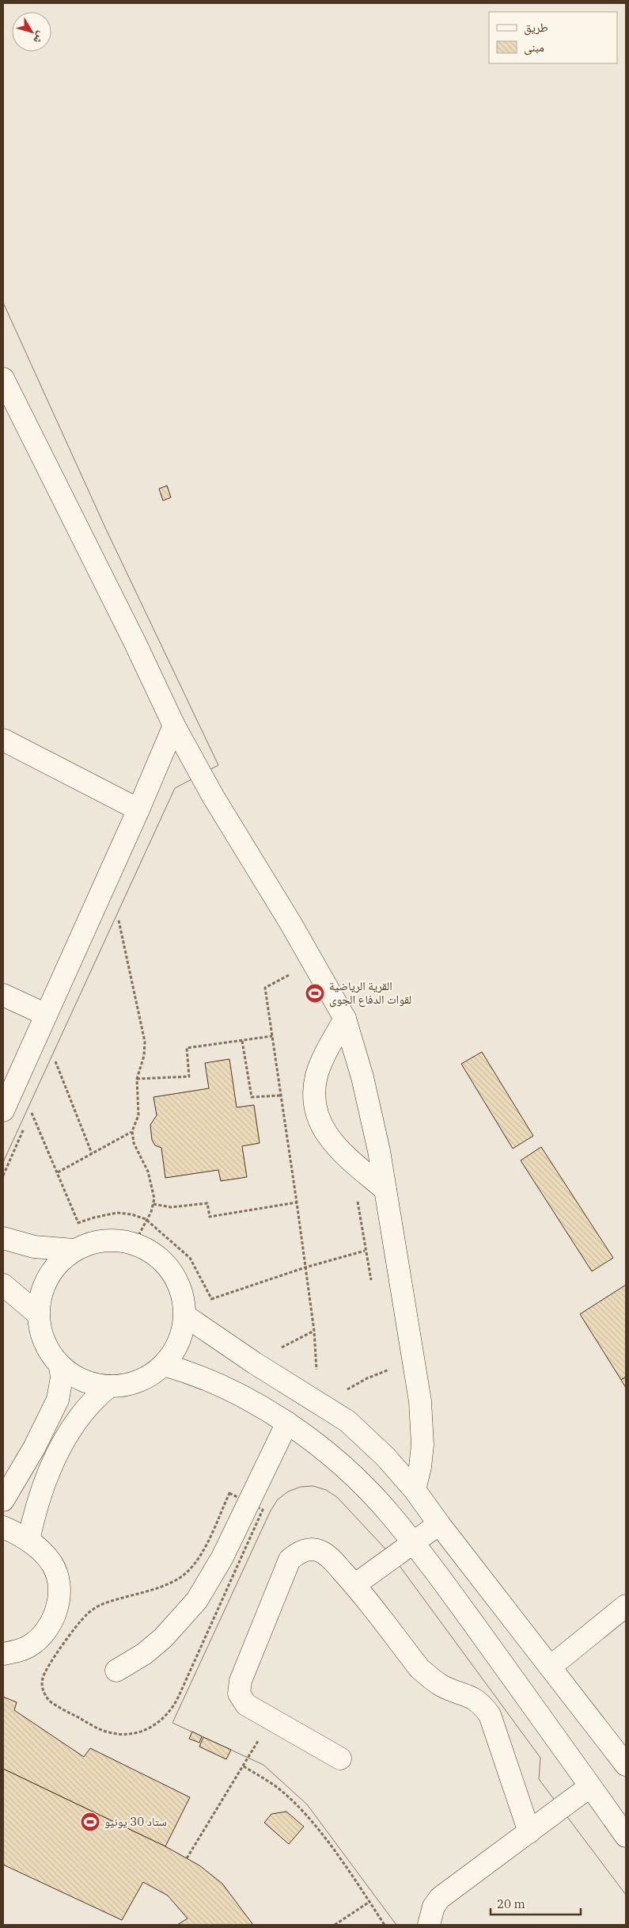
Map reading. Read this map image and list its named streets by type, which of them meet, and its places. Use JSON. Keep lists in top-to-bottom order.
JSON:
{
  "places": {
    "sports": ["القرية الرياضية لقوات الدفاع الجوى", "ستاد 30 يونيو"]
  },
  "legend": ["طريق", "مبنى"],
  "scale_bar": "20 m",
  "north": "bottom right"
}
